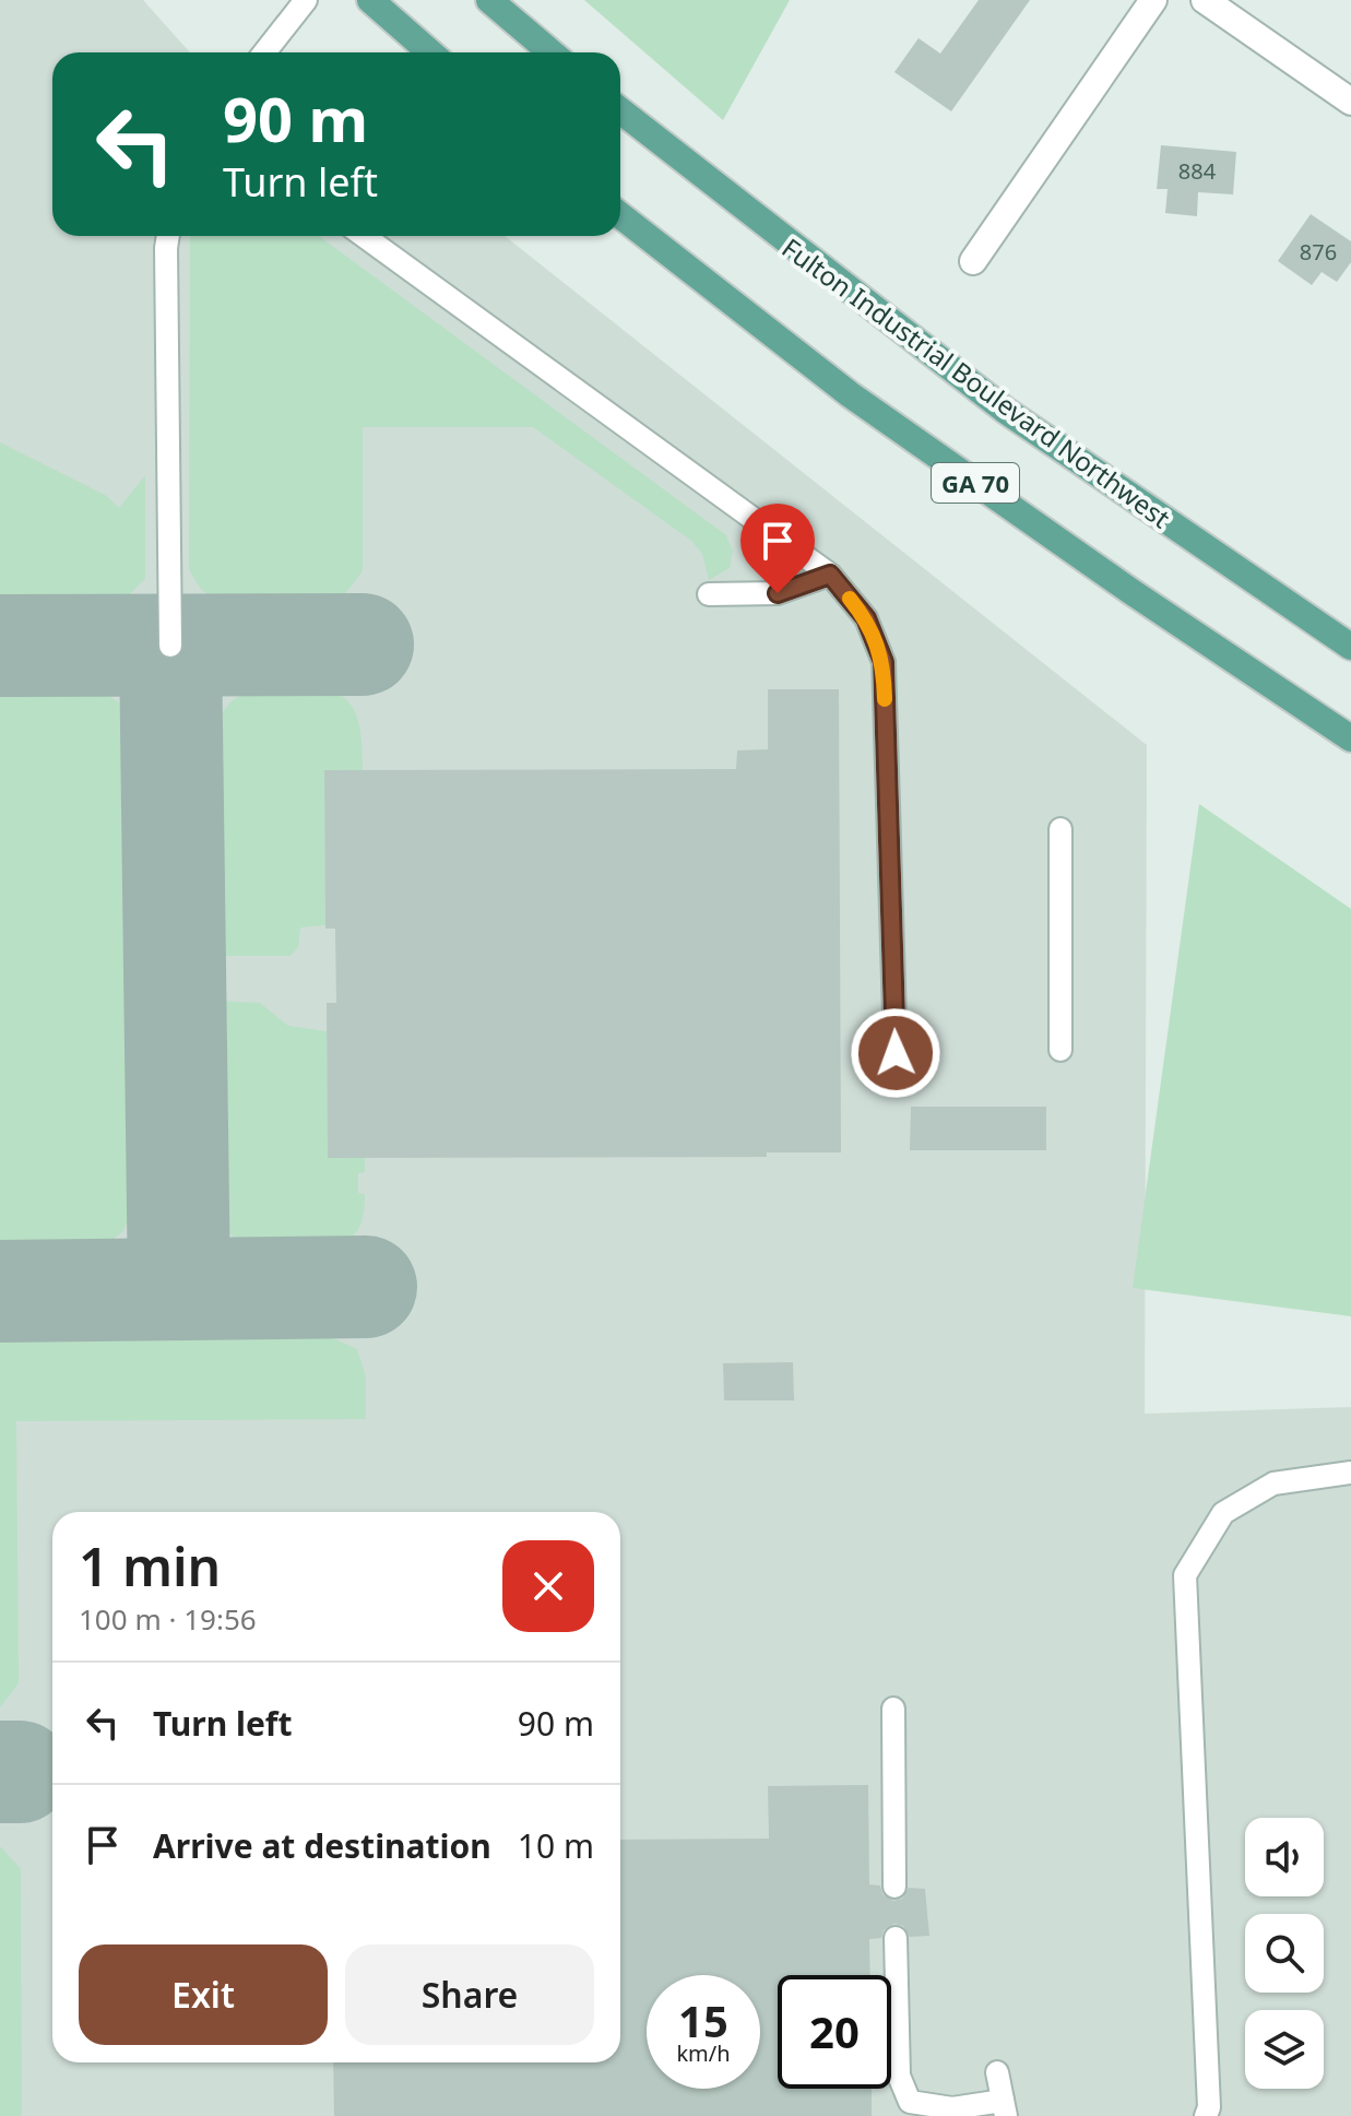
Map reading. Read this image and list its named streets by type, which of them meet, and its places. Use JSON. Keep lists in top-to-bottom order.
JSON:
{
  "streets": {
    "main road": ["Fulton Industrial Boulevard Northwest", "GA 70"]
  },
  "house_numbers": ["884", "876"],
  "page": {
    "turn": ["90 m", "Turn left"],
    "heading": ["1 min", "100 m · 19:56"],
    "list": [
      {
        "name": "Turn left",
        "value": "90 m"
      },
      {
        "name": "Arrive at destination",
        "value": "10 m"
      }
    ],
    "buttons": ["Exit", "Share"],
    "speed": "15 km/h",
    "limit": "20"
  }
}
